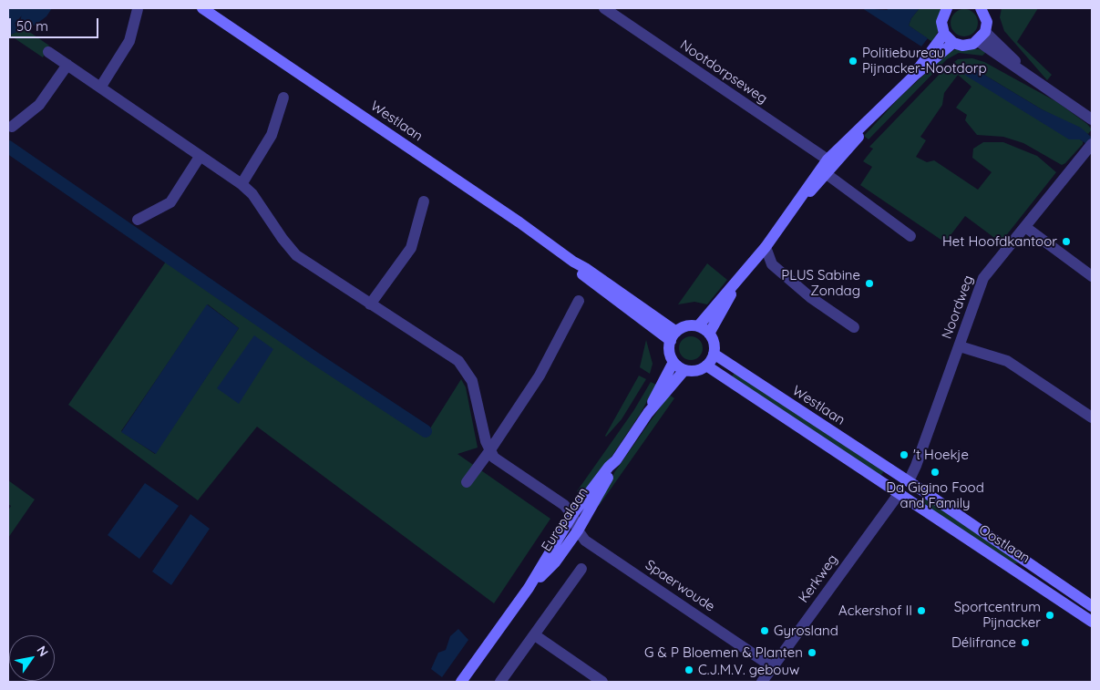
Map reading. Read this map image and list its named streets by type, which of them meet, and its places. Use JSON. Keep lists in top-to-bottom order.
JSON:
{
  "streets": {
    "main road": ["Westlaan", "Europalaan", "Oostlaan"],
    "street": [
      "Nootdorpseweg",
      "Noordweg",
      "Kerkweg",
      "Spaerwoude"
    ]
  },
  "crossings": [
    ["Westlaan", "Noordweg"],
    ["Westlaan", "Europalaan"],
    ["Westlaan", "Oostlaan"],
    ["Westlaan", "Kerkweg"],
    ["Noordweg", "Oostlaan"],
    ["Europalaan", "Spaerwoude"],
    ["Oostlaan", "Kerkweg"],
    ["Kerkweg", "Spaerwoude"]
  ],
  "places": [
    "Politiebureau Pijnacker-Nootdorp",
    "Het Hoofdkantoor",
    "PLUS Sabine Zondag",
    "'t Hoekje",
    "Da Gigino Food and Family",
    "Ackershof II",
    "Sportcentrum Pijnacker",
    "Gyrosland",
    "Délifrance",
    "G & P Bloemen & Planten",
    "C.J.M.V. gebouw"
  ],
  "scale_bar": "50 m",
  "north": "top right"
}
